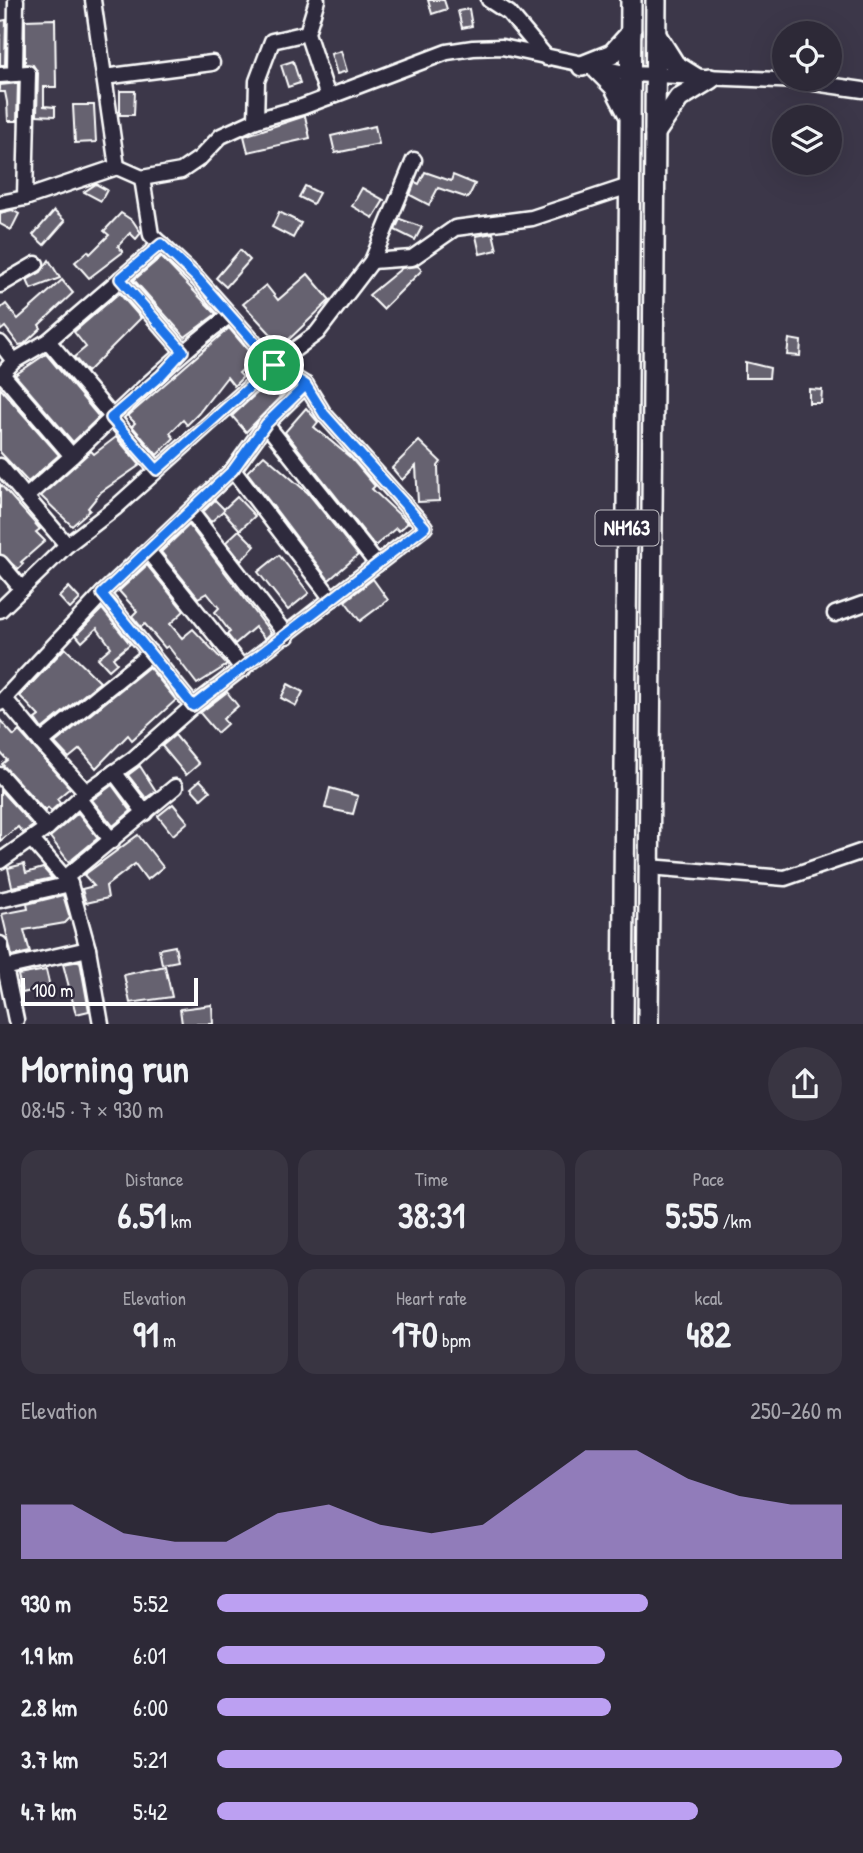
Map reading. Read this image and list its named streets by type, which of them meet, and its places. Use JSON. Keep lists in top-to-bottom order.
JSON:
{
  "streets": {
    "highway": ["NH163"]
  },
  "scale_bar": "100 m",
  "page": {
    "scale": "100 m",
    "heading": ["Morning run", "08:45 · 7 × 930 m"],
    "stats": [
      ["Distance", "6.51 km"],
      ["Time", "38:31"],
      ["Pace", "5:55 /km"],
      ["Elevation", "91 m"],
      ["Heart rate", "170 bpm"],
      ["kcal", "482"]
    ],
    "chart": ["Elevation", "250–260 m"],
    "list": [
      {
        "name": "930 m",
        "note": "5:52"
      },
      {
        "name": "1.9 km",
        "note": "6:01"
      },
      {
        "name": "2.8 km",
        "note": "6:00"
      },
      {
        "name": "3.7 km",
        "note": "5:21"
      },
      {
        "name": "4.7 km",
        "note": "5:42"
      }
    ]
  }
}
